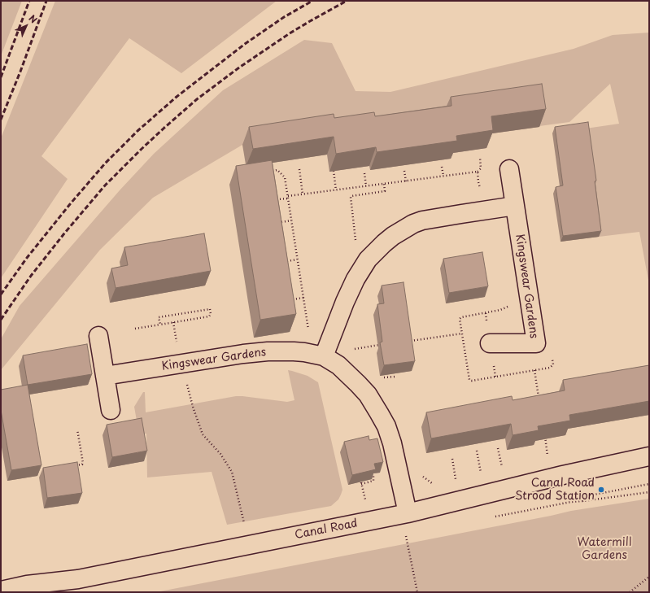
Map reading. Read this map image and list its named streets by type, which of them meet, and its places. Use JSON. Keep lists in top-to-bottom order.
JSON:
{
  "streets": {
    "street": ["Kingswear Gardens", "Canal Road"]
  },
  "crossings": [
    ["Kingswear Gardens", "Canal Road"]
  ],
  "parks": ["Watermill Gardens"],
  "places": ["Canal Road Strood Station"],
  "north": "top right"
}
